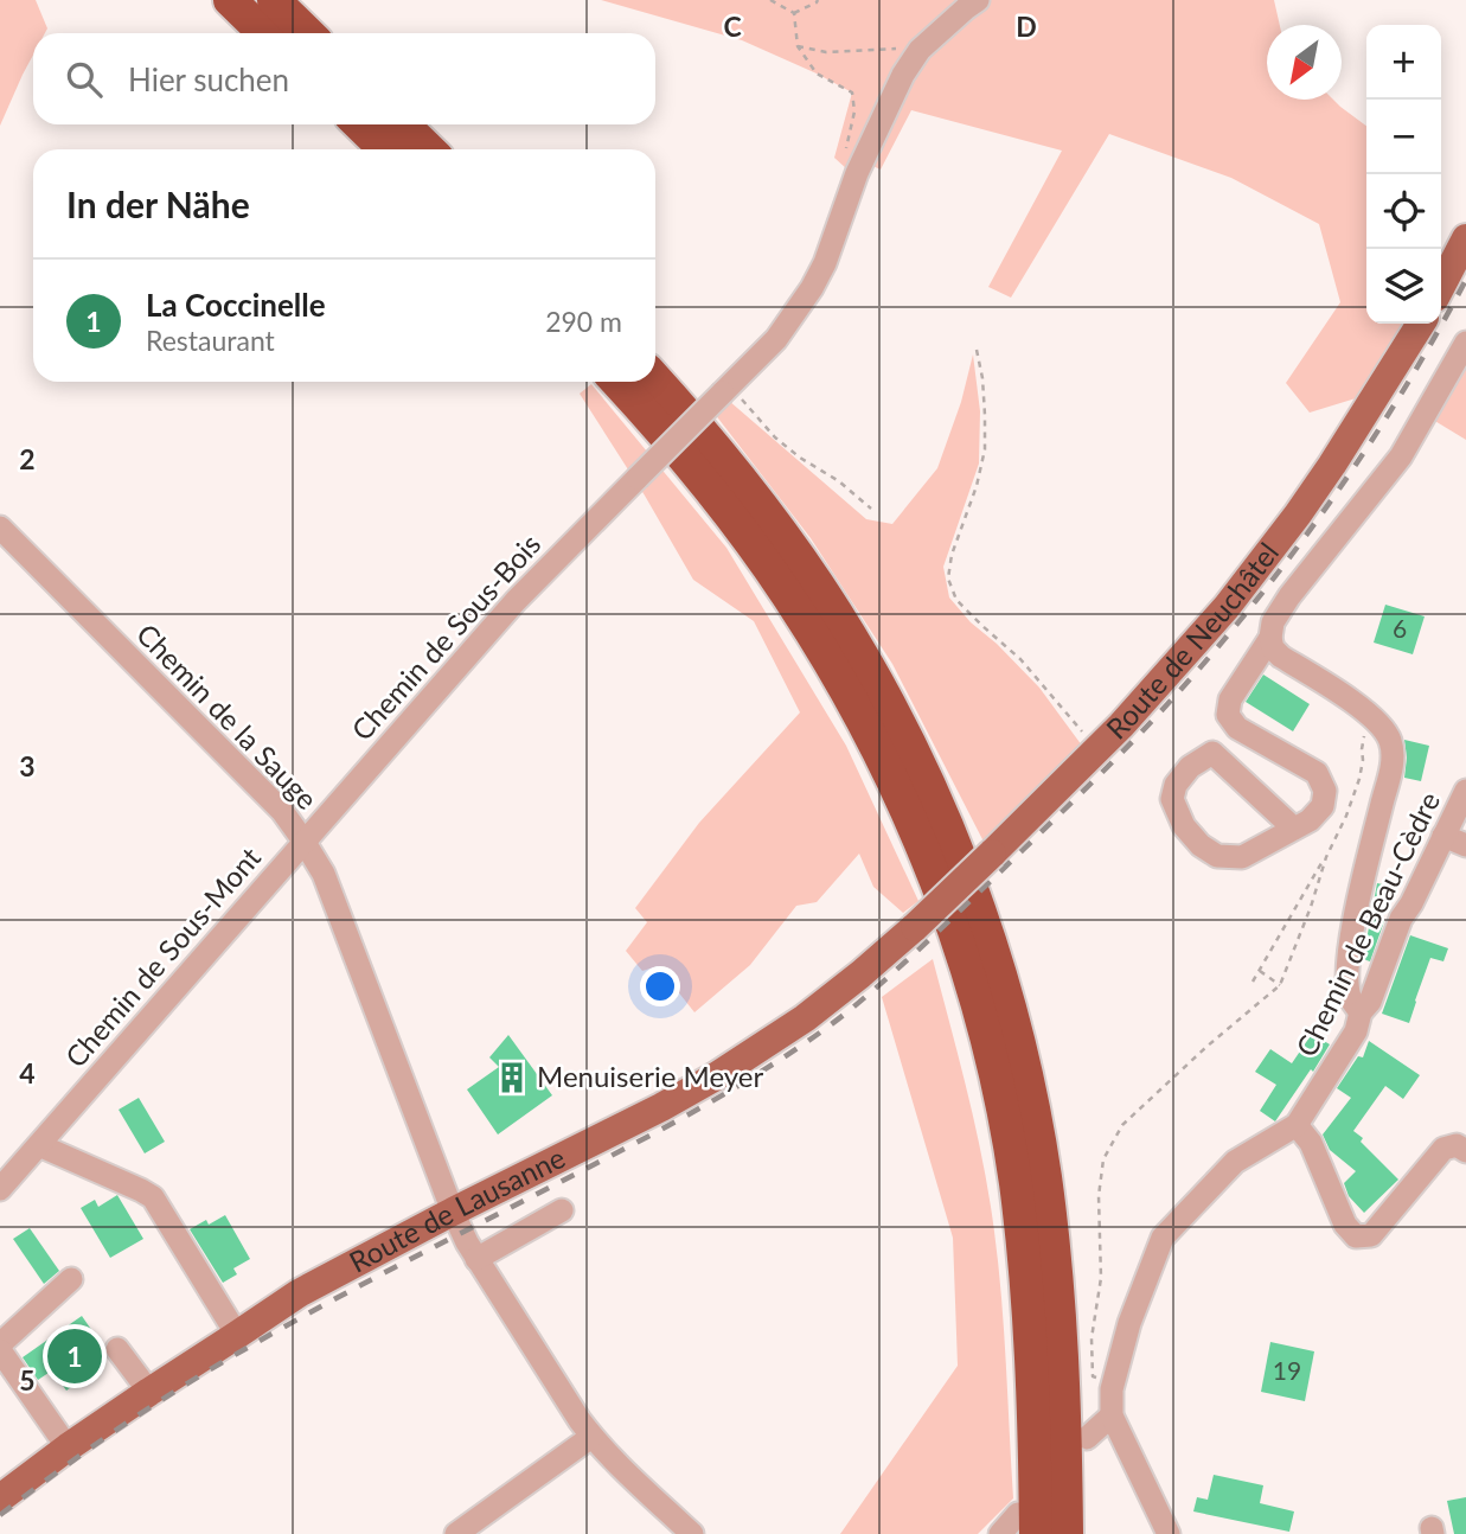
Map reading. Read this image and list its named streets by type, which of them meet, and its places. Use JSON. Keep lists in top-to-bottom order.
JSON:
{
  "streets": {
    "main road": ["Route de Neuchâtel", "Route de Lausanne"],
    "street": [
      "Chemin de Sous-Bois",
      "Chemin de la Sauge",
      "Chemin de Beau-Cèdre",
      "Chemin de Sous-Mont"
    ]
  },
  "crossings": [
    ["Chemin de Sous-Bois", "Chemin de la Sauge"],
    ["Chemin de Sous-Bois", "Chemin de Sous-Mont"],
    ["Route de Neuchâtel", "Route de Lausanne"],
    ["Chemin de la Sauge", "Chemin de Sous-Mont"],
    ["Chemin de la Sauge", "Route de Lausanne"]
  ],
  "places": {
    "building": ["Menuiserie Meyer"]
  },
  "house_numbers": ["6", "19"],
  "north": "bottom left",
  "page": {
    "map_buttons": ["+", "−"],
    "search": "Hier suchen",
    "heading": "In der Nähe",
    "list": [
      {
        "mark": "1",
        "name": "La Coccinelle",
        "note": "Restaurant",
        "value": "290 m"
      }
    ],
    "pins": "1"
  },
  "grid": {
    "columns": ["C", "D"],
    "rows": [
      "2",
      "3",
      "4",
      "5"
    ]
  }
}
